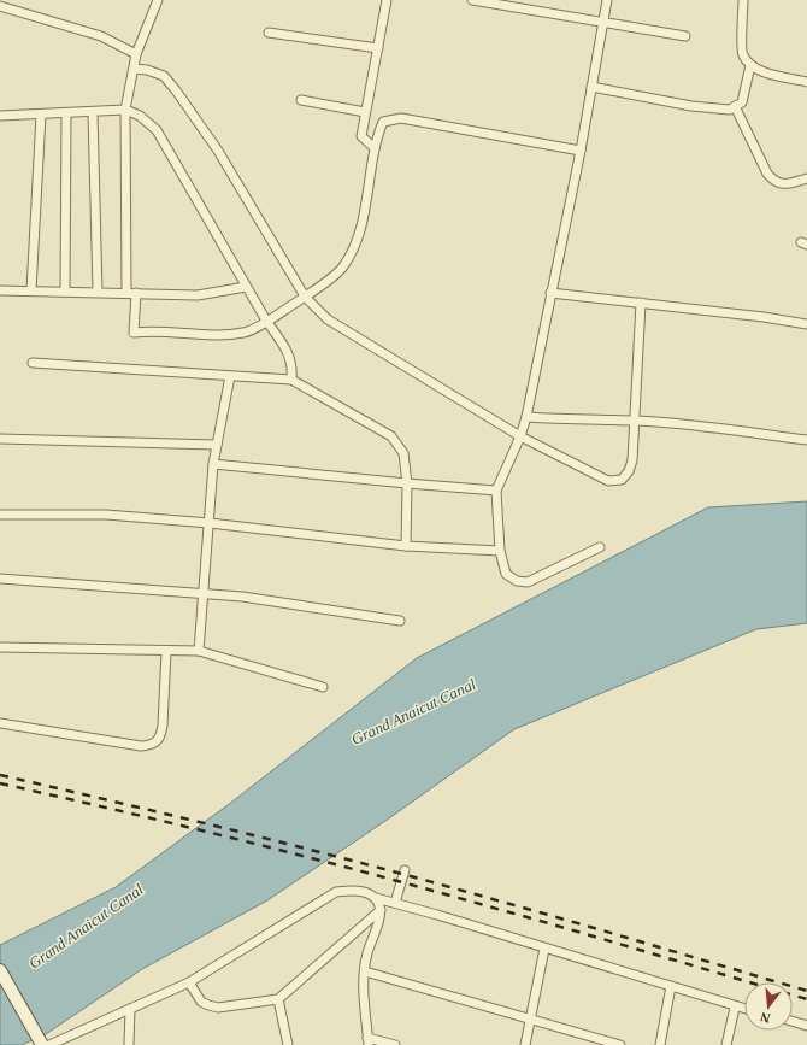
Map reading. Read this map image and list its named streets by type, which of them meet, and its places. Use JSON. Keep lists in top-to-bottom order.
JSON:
{
  "water": ["Grand Anaicut Canal"],
  "north": "bottom"
}
